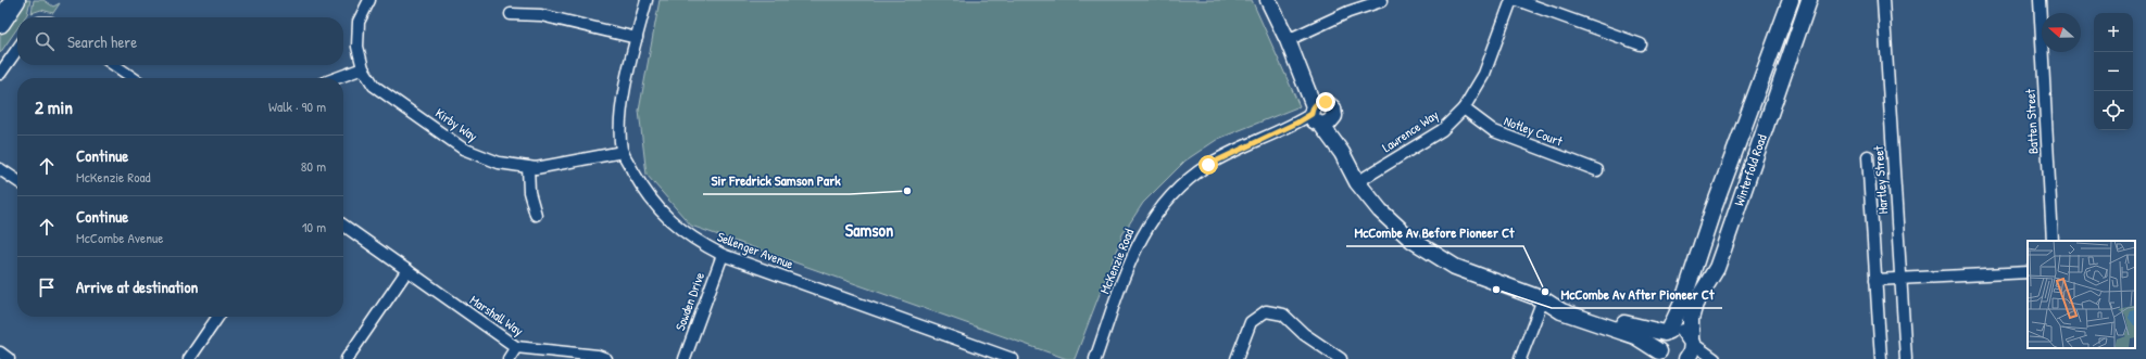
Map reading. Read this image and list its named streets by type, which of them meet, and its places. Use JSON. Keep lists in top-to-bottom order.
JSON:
{
  "streets": {
    "main road": ["Winterfold Road"],
    "street": [
      "Batten Street",
      "Kirby Way",
      "Lawrence Way",
      "Notley Court",
      "Hartley Street",
      "Sellenger Avenue",
      "McKenzie Road",
      "Sowden Drive",
      "Marshall Way"
    ]
  },
  "crossings": [
    ["Kirby Way", "Sellenger Avenue"],
    ["Lawrence Way", "Notley Court"],
    ["Sellenger Avenue", "Sowden Drive"]
  ],
  "districts": ["Samson"],
  "places": ["Sir Fredrick Samson Park", "McCombe Av After Pioneer Ct", "McCombe Av Before Pioneer Ct"],
  "north": "left",
  "page": {
    "map_buttons": ["+", "−"],
    "search": "Search here",
    "heading": ["2 min", "Walk · 90 m"],
    "list": [
      ["Continue", "McKenzie Road", "80 m"],
      ["Continue", "McCombe Avenue", "10 m"],
      "Arrive at destination"
    ]
  }
}
